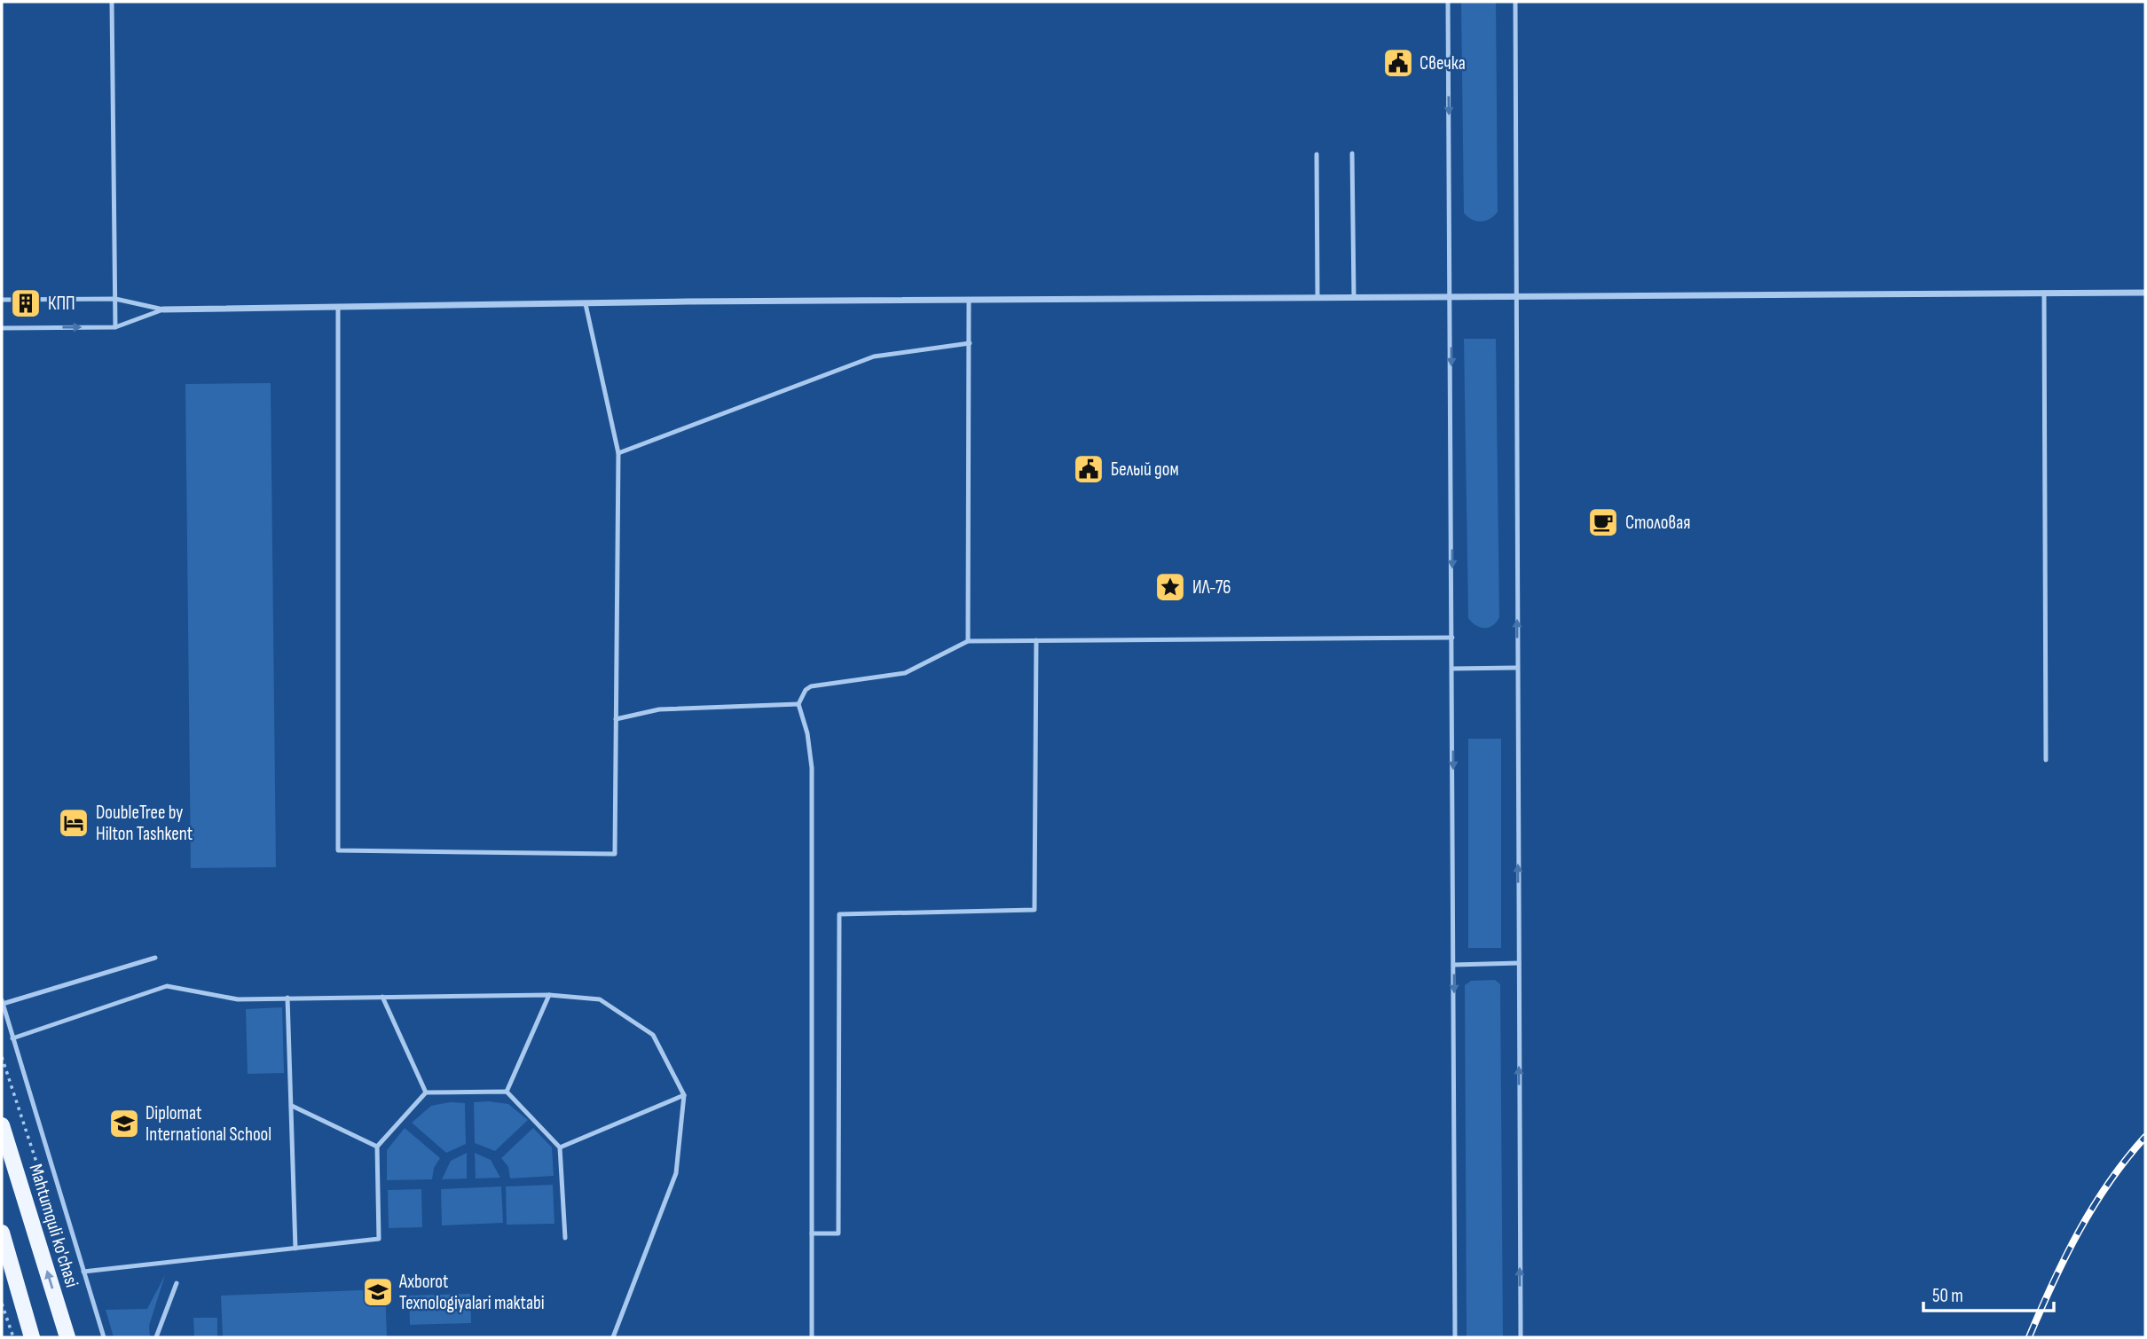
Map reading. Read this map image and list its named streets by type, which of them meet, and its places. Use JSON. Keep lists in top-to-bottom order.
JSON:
{
  "streets": {
    "main road": ["Mahtumquli ko'chasi"]
  },
  "places": {
    "public building": ["Свечка", "Белый дом"],
    "building": ["КПП"],
    "cafe": ["Столовая"],
    "place": ["ИЛ-76"],
    "hotel": ["DoubleTree by Hilton Tashkent"],
    "school or university": ["Diplomat International School", "Axborot Texnologiyalari maktabi"]
  },
  "scale_bar": "50 m"
}
